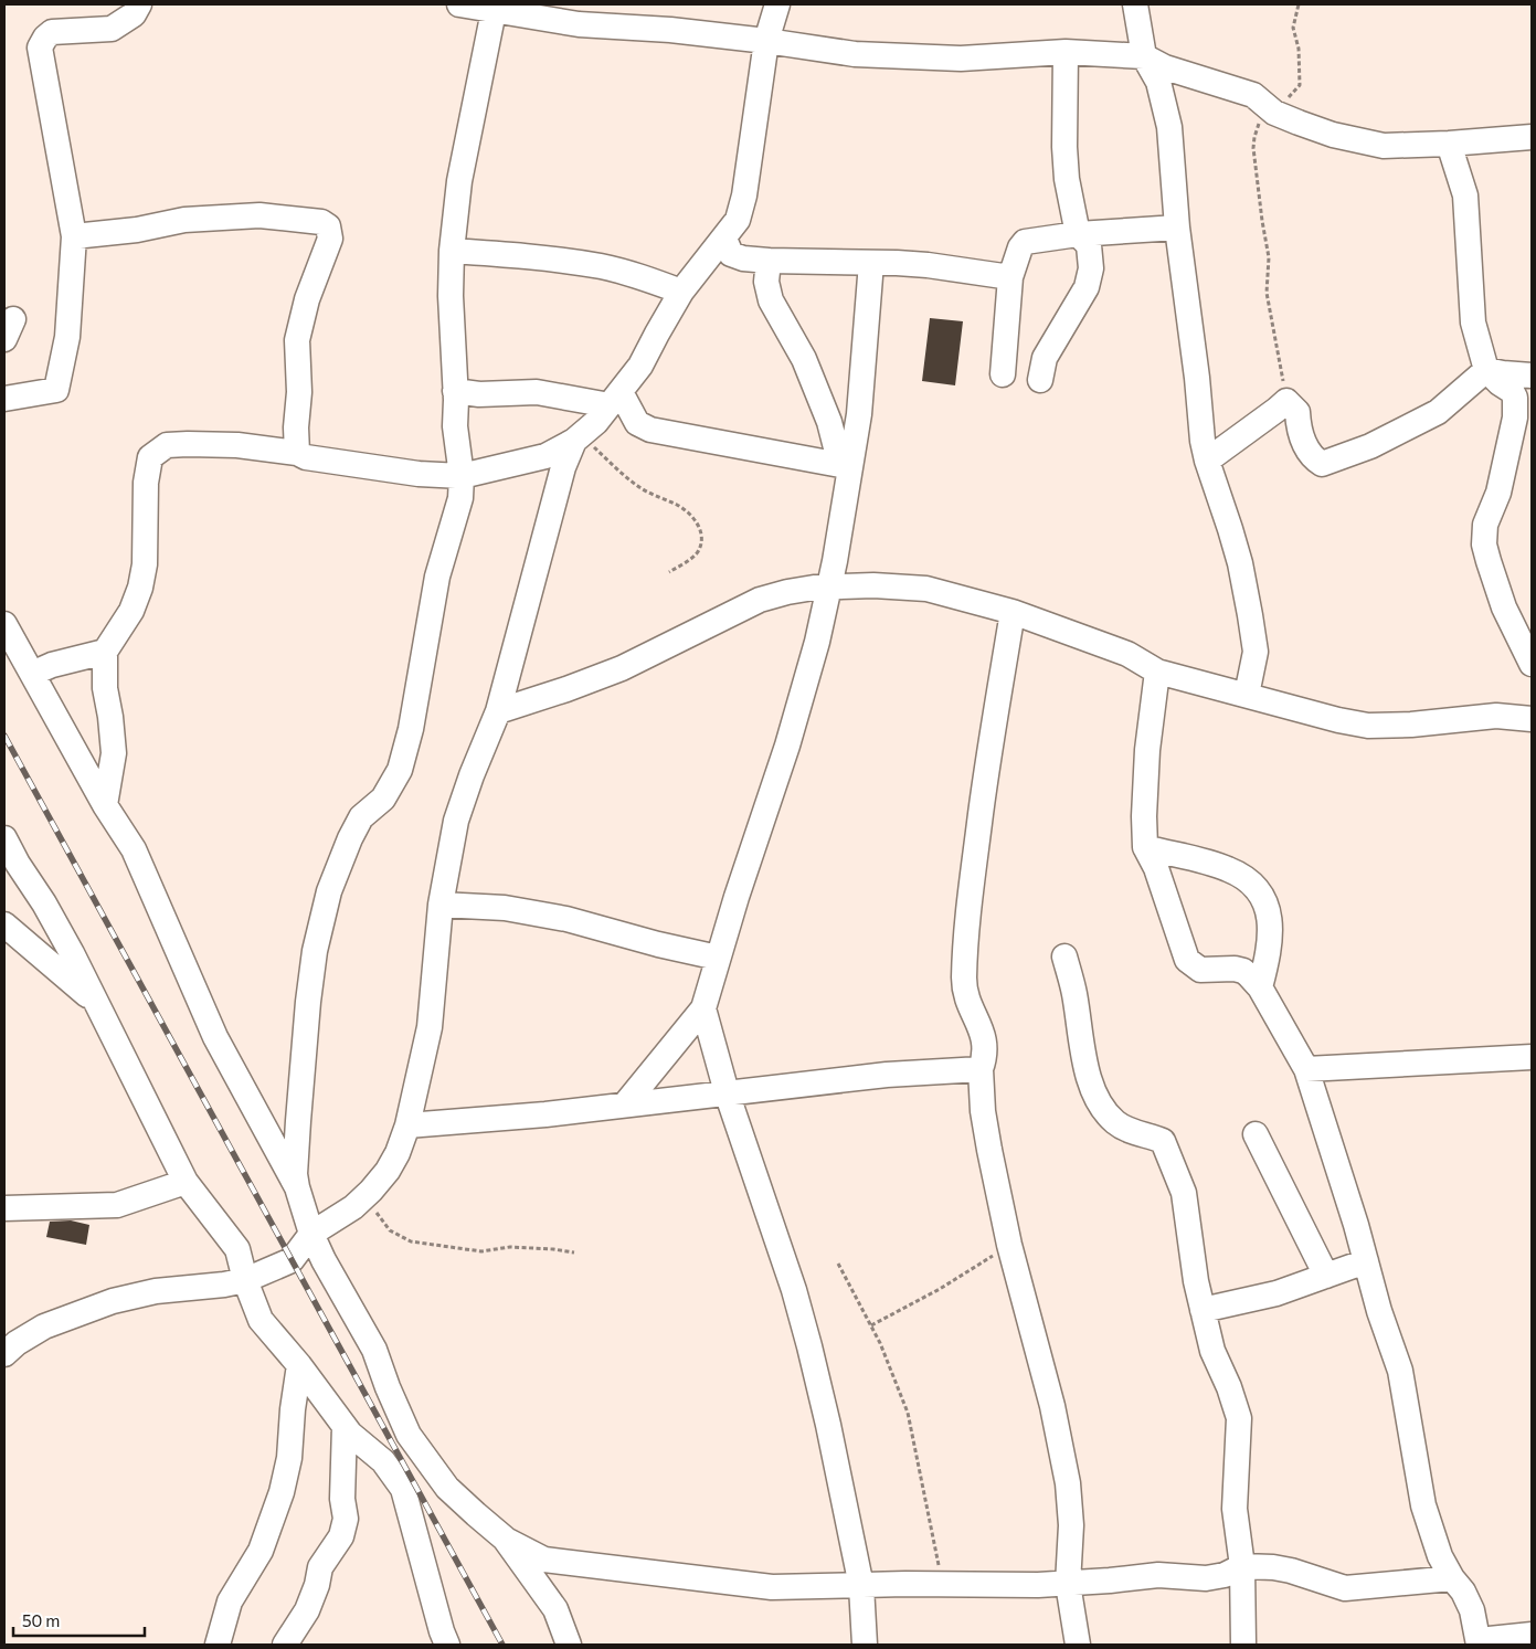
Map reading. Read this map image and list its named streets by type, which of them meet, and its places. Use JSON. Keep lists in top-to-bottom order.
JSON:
{
  "scale_bar": "50 m"
}
